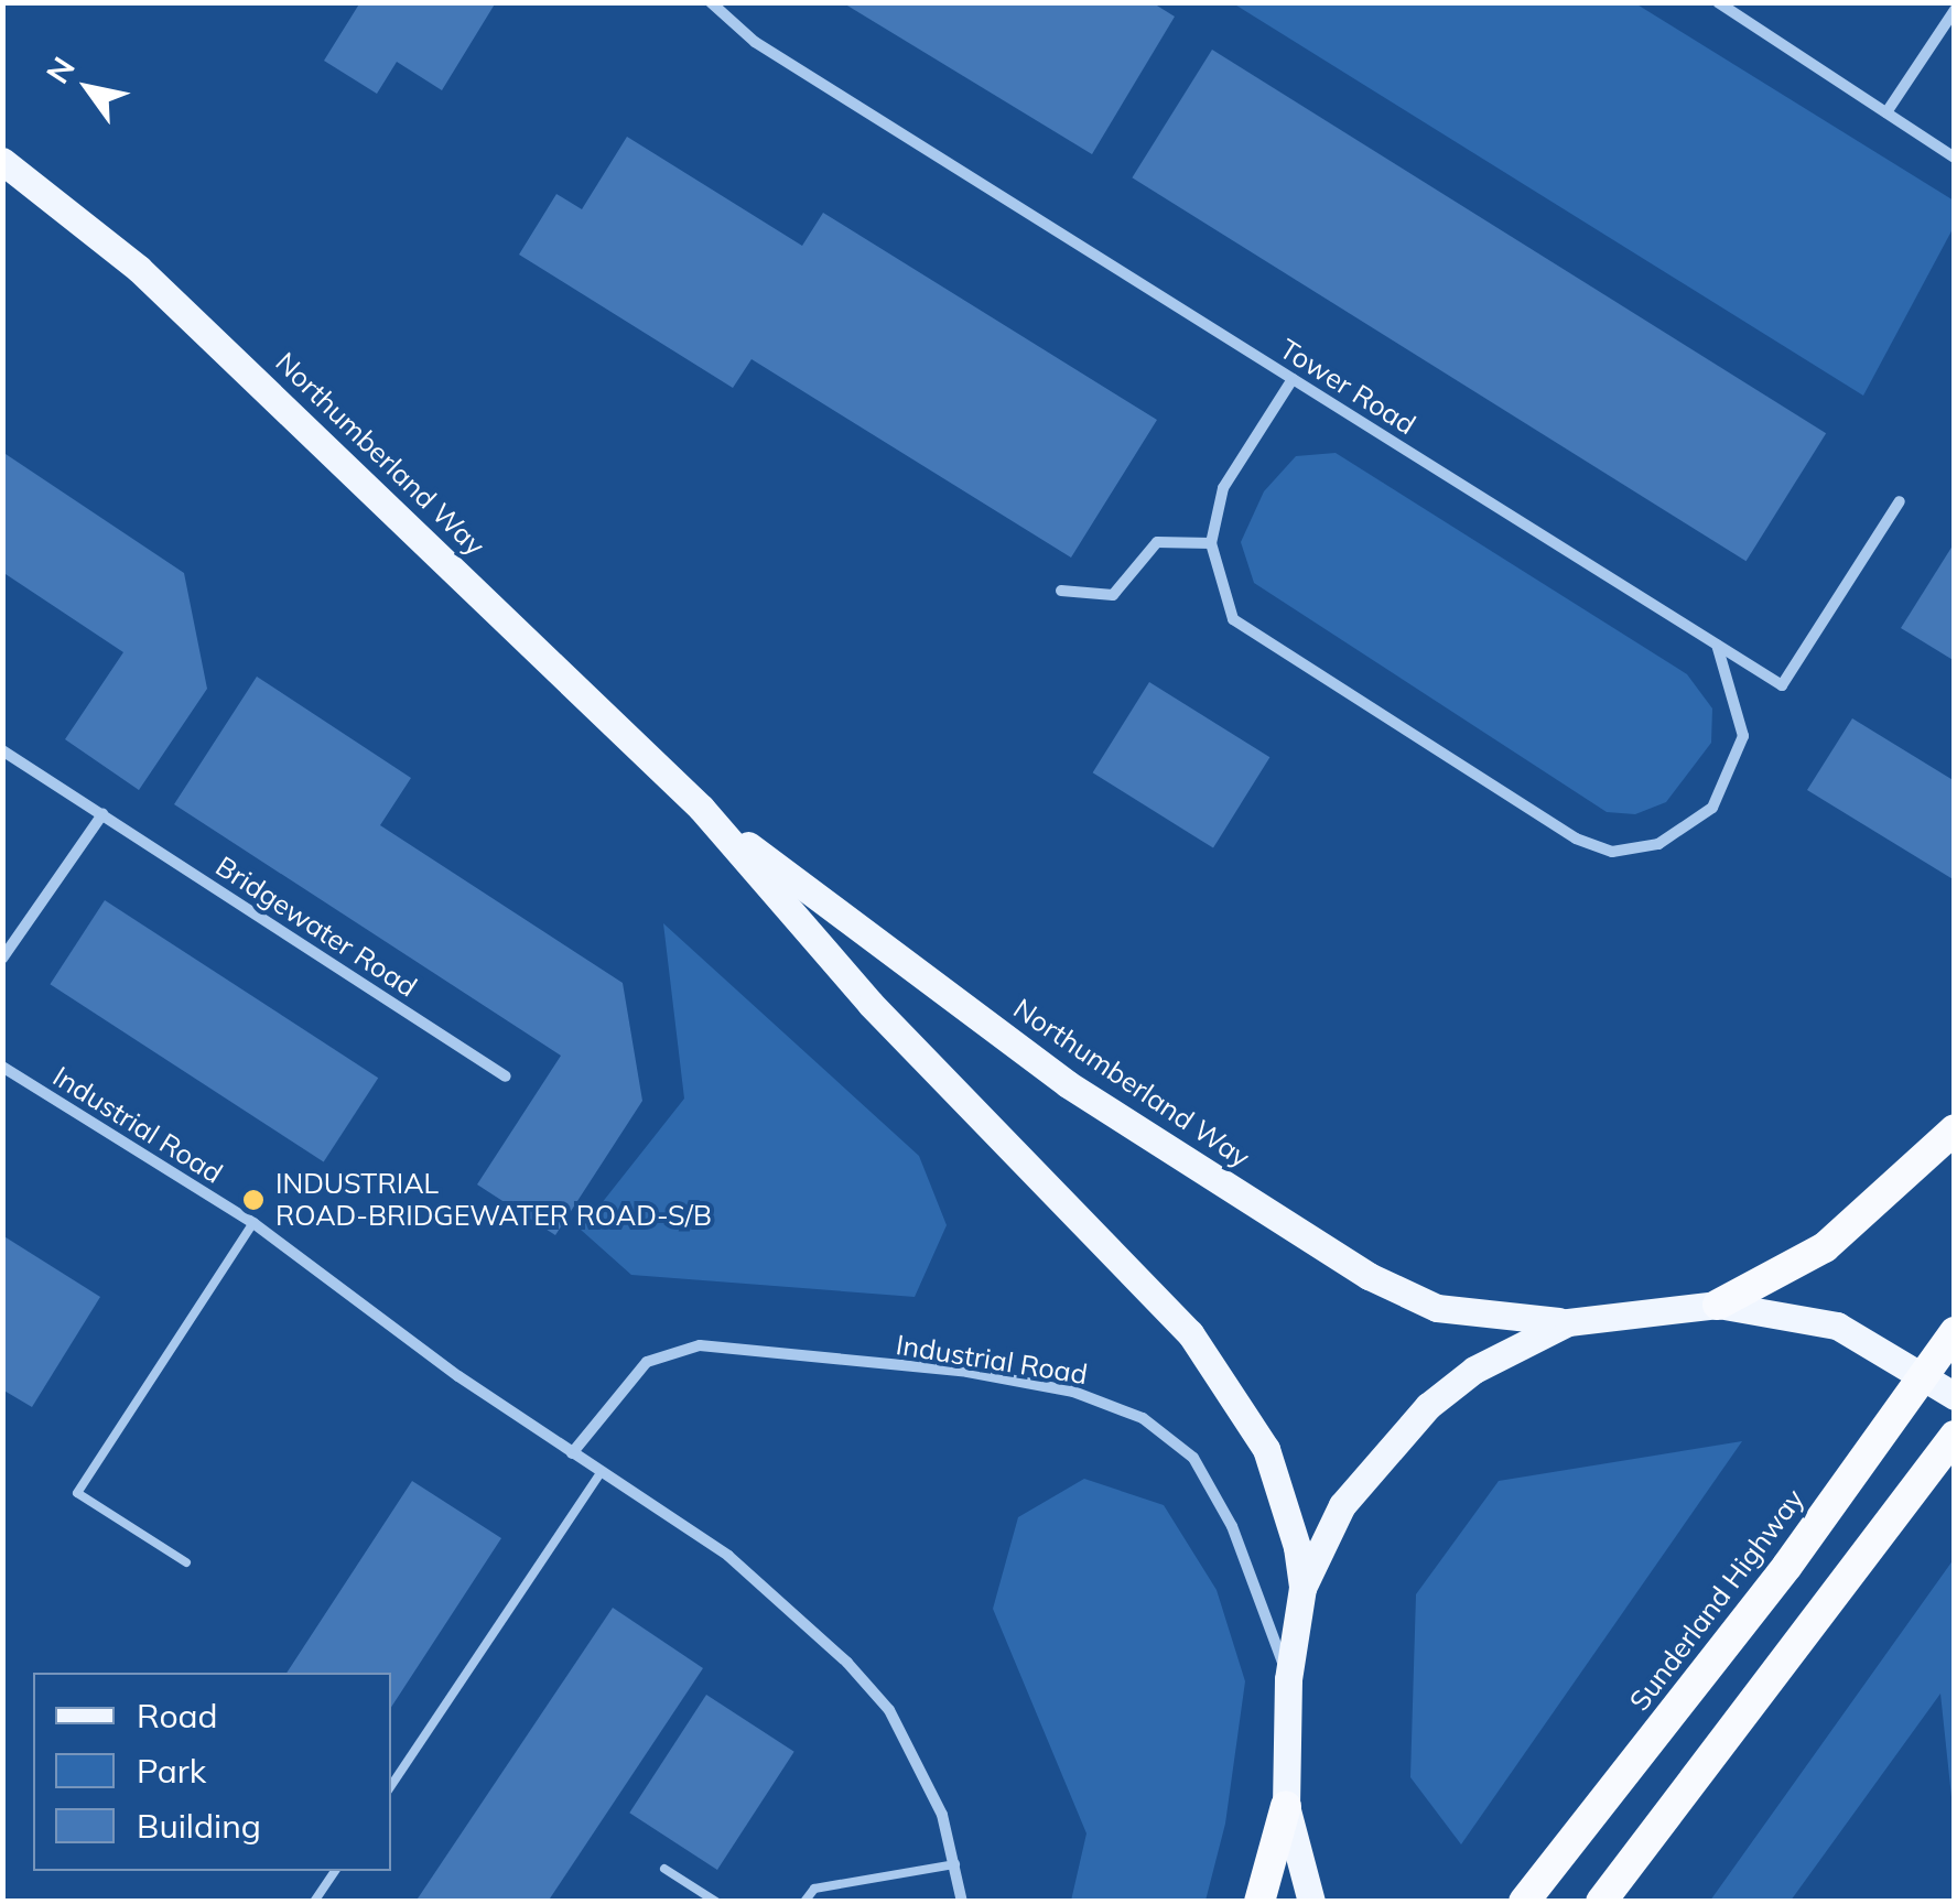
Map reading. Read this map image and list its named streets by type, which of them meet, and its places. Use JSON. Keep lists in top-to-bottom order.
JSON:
{
  "streets": {
    "highway": ["Sunderland Highway"],
    "main road": ["Northumberland Way"],
    "street": ["Tower Road", "Bridgewater Road", "Industrial Road"]
  },
  "places": ["INDUSTRIAL ROAD-BRIDGEWATER ROAD-S/B"],
  "legend": ["Road", "Park", "Building"],
  "north": "top left"
}
